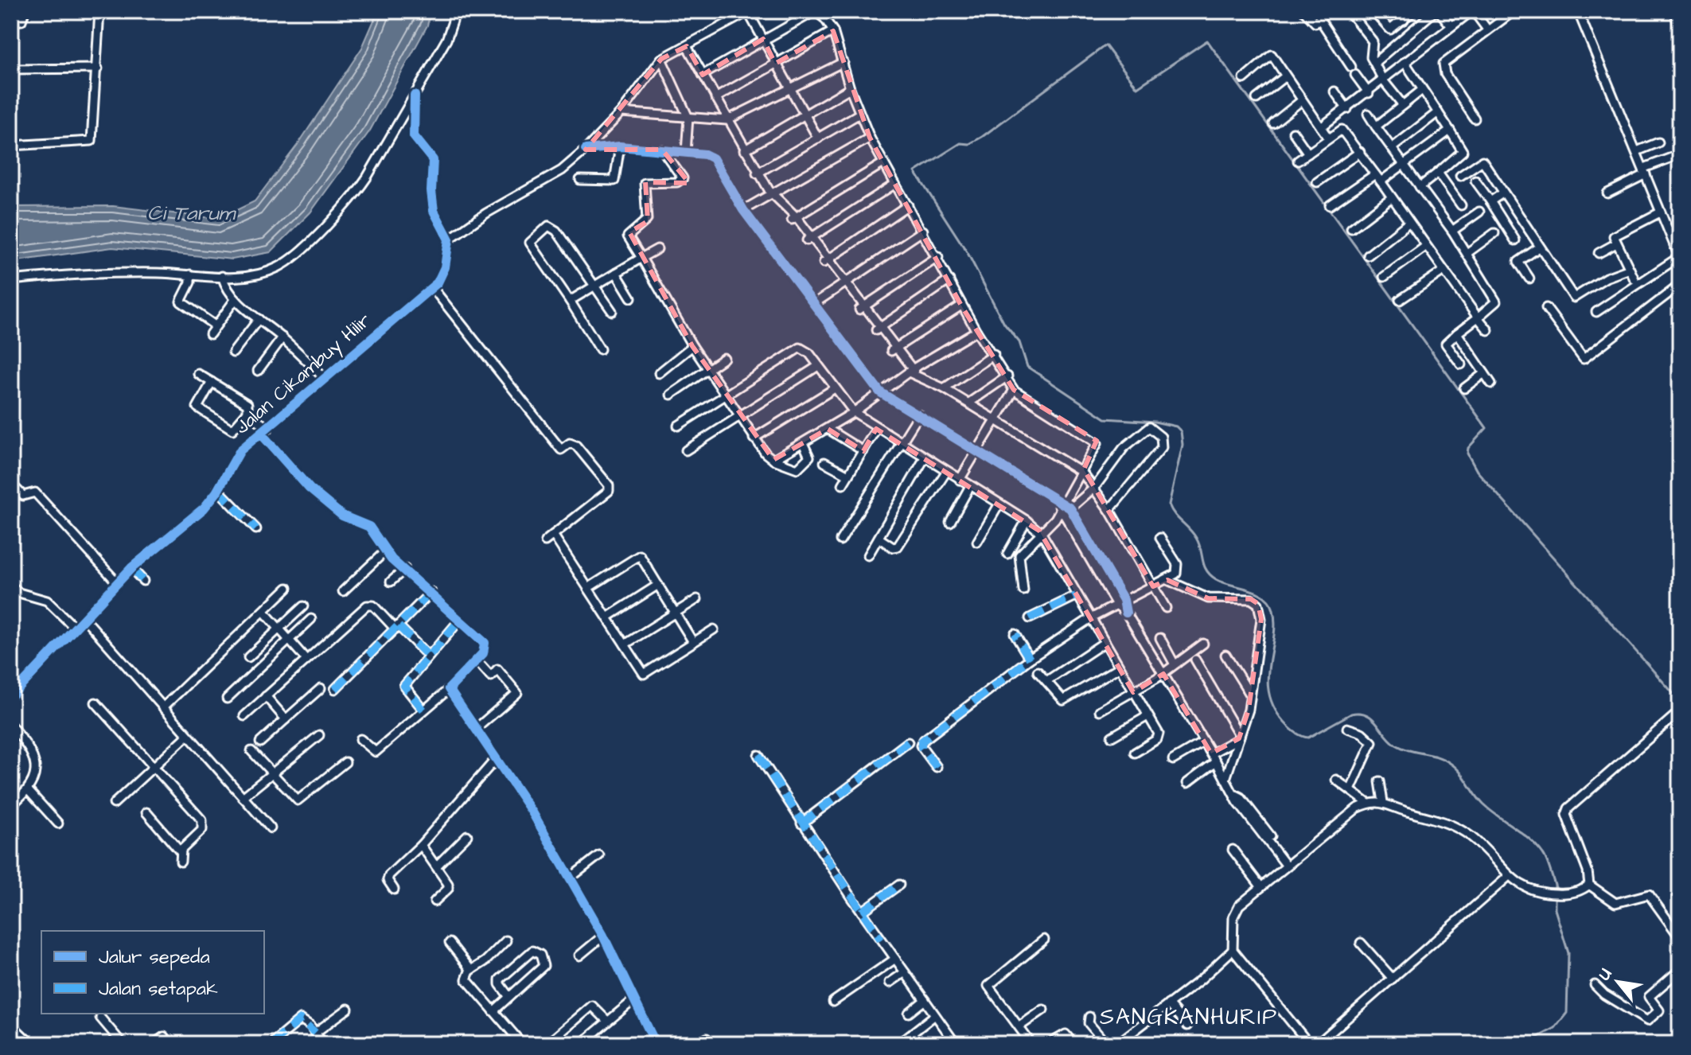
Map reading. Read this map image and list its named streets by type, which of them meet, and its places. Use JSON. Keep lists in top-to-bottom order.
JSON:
{
  "streets": {
    "street": ["Jalan Cikambuy Hilir"]
  },
  "districts": ["SANGKANHURIP"],
  "water": ["Ci Tarum"],
  "legend": ["Jalur sepeda", "Jalan setapak"],
  "north": "top left"
}
